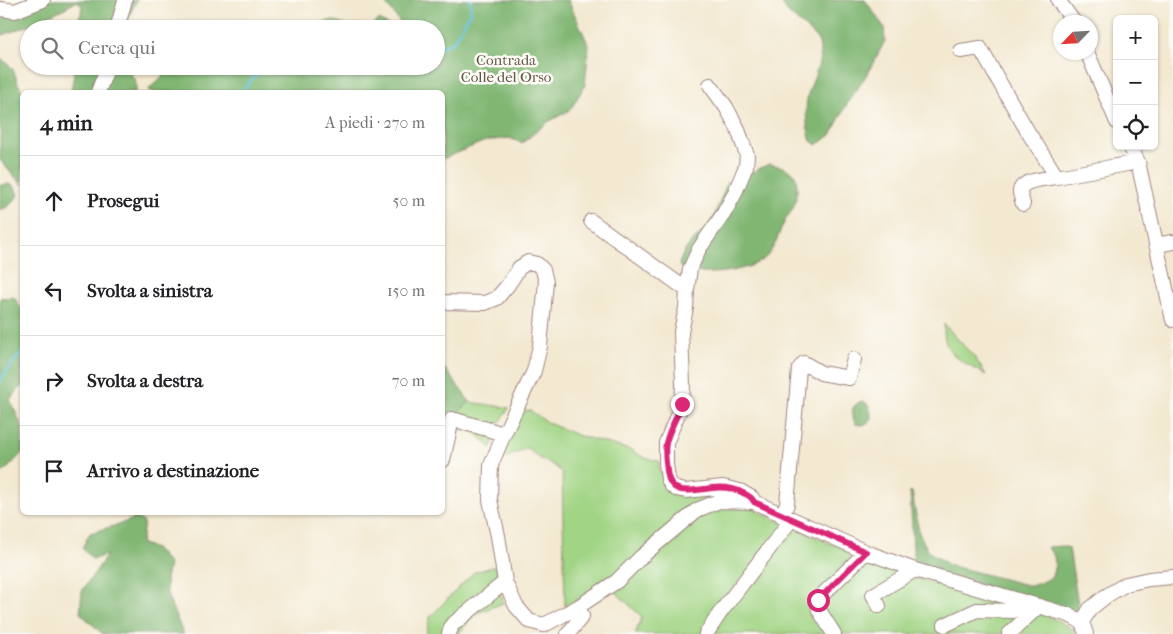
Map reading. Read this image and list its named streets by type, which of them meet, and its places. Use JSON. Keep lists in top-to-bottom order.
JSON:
{
  "parks": ["Contrada Colle del Orso"],
  "north": "bottom left",
  "page": {
    "map_buttons": ["+", "−"],
    "search": "Cerca qui",
    "heading": ["4 min", "A piedi · 270 m"],
    "list": [
      ["Prosegui", "50 m"],
      ["Svolta a sinistra", "150 m"],
      ["Svolta a destra", "70 m"],
      "Arrivo a destinazione"
    ]
  }
}
